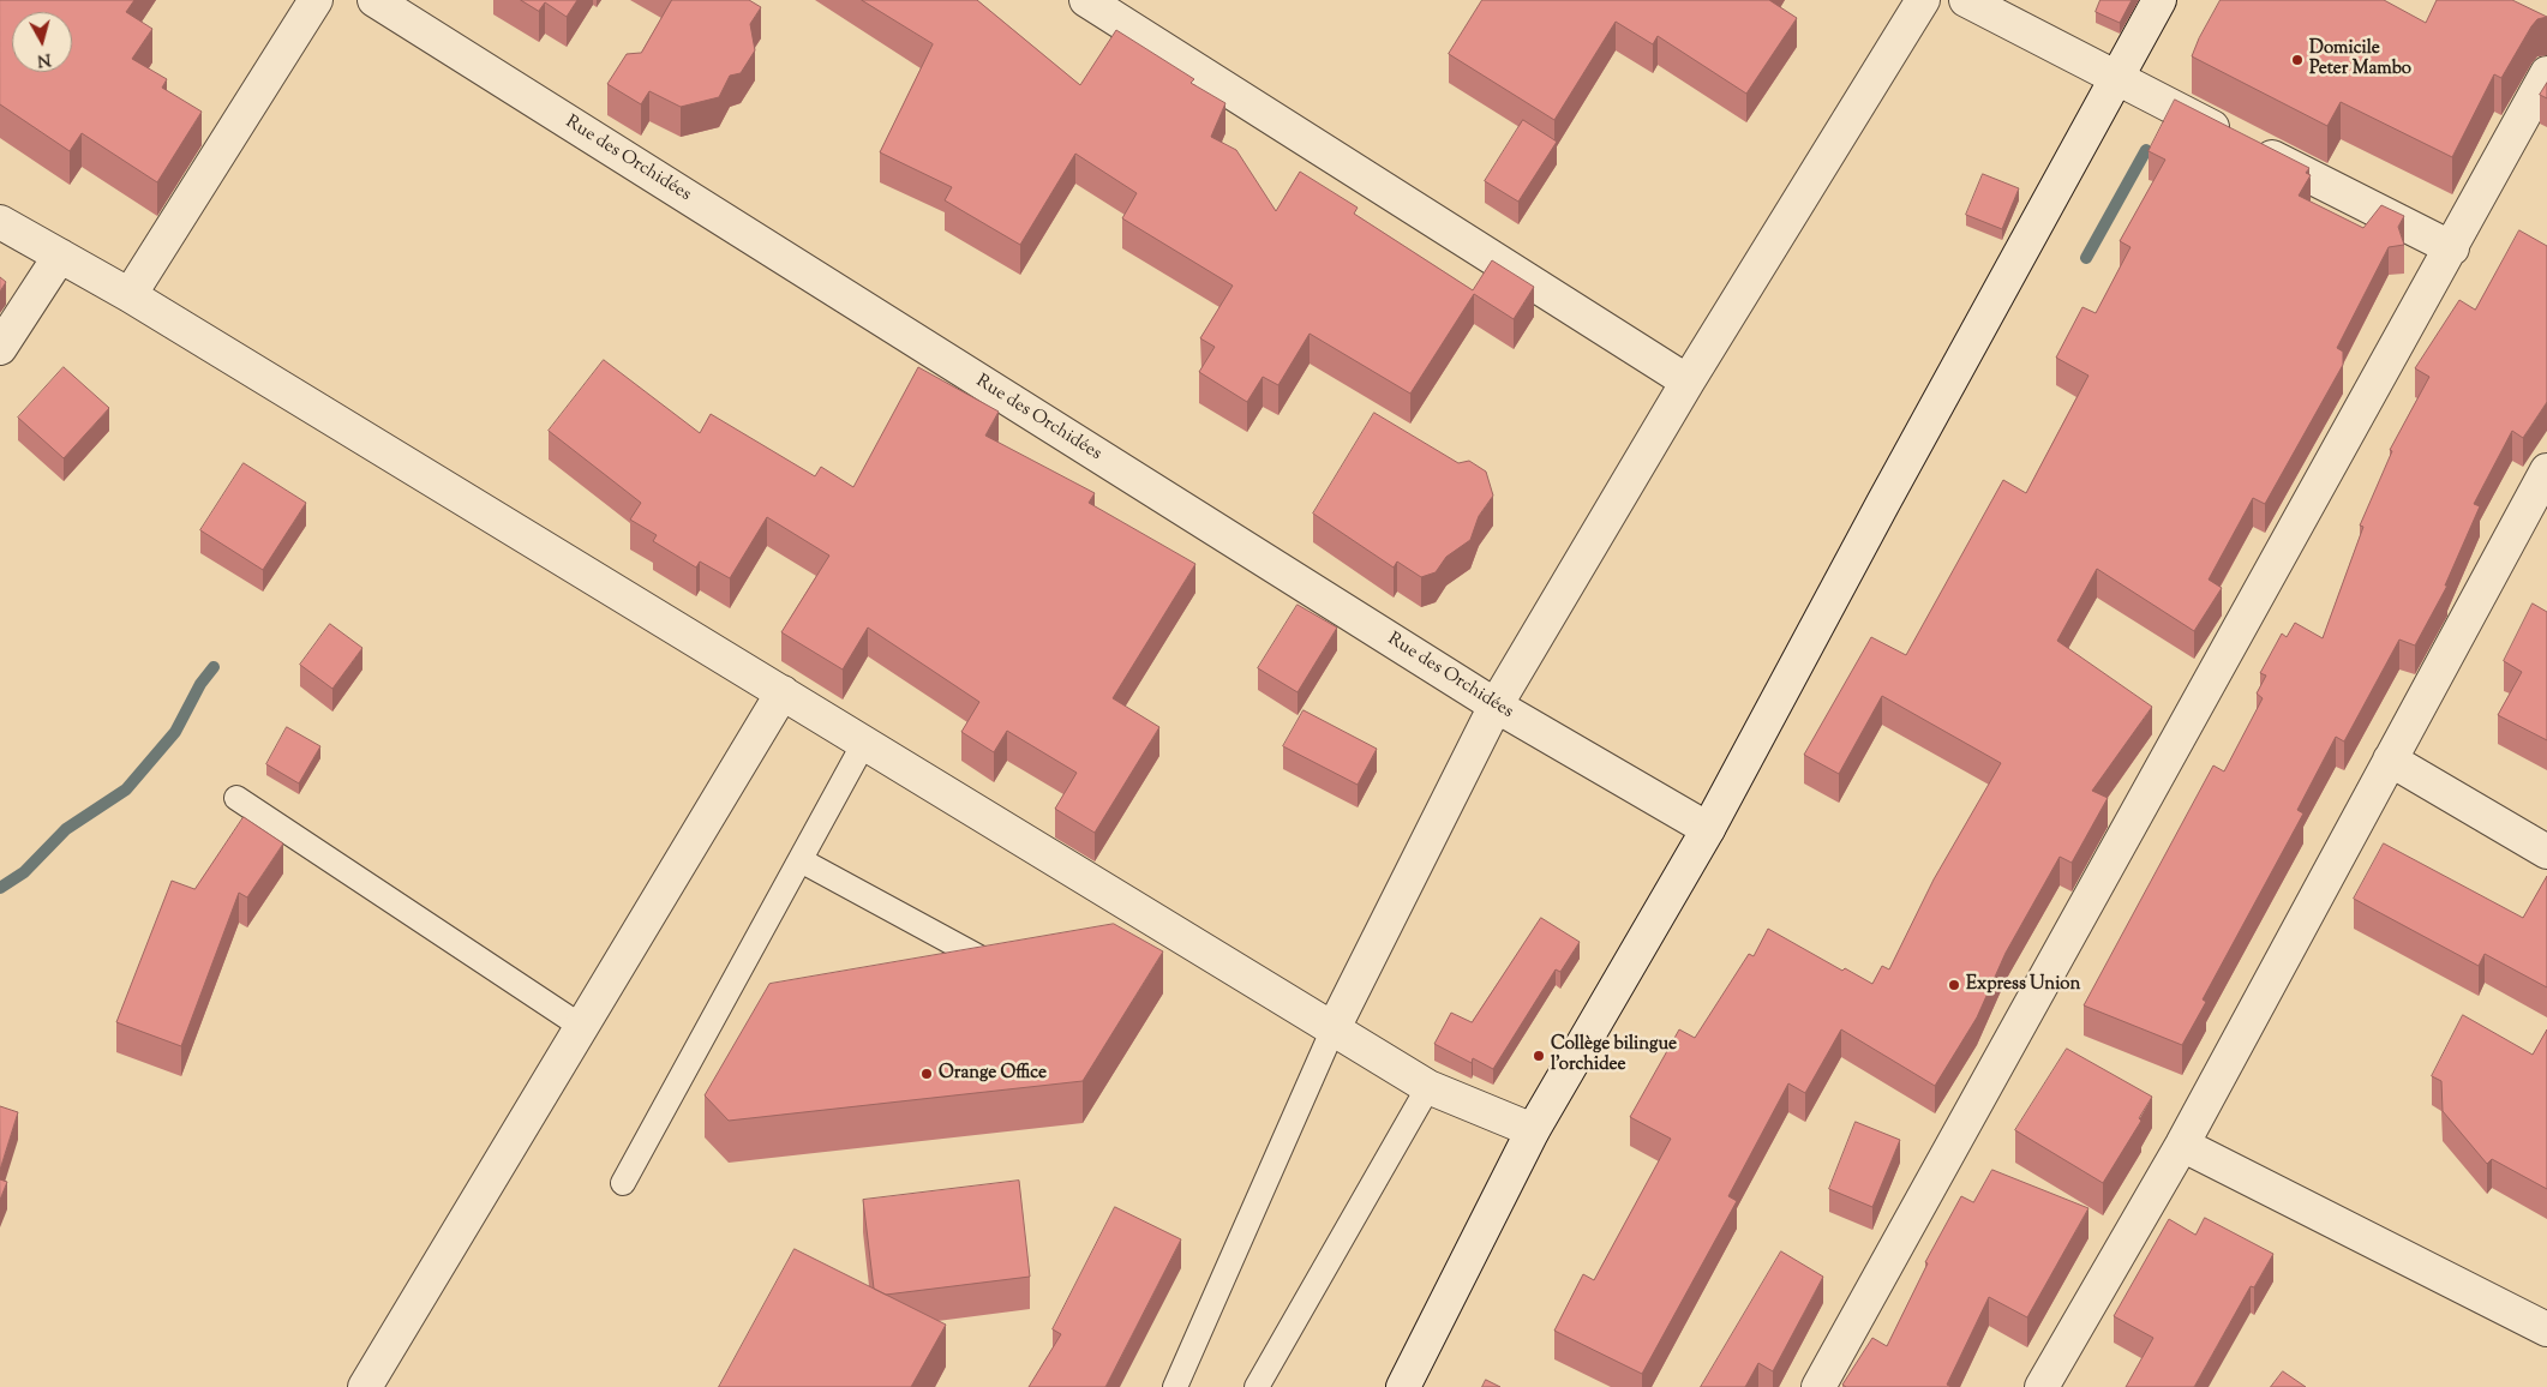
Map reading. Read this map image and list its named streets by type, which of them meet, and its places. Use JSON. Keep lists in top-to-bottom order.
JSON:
{
  "streets": {
    "street": ["Rue des Orchidées"]
  },
  "places": [
    "Domicile Peter Mambo",
    "Express Union",
    "Collège bilingue l'orchidee",
    "Orange Office"
  ],
  "north": "bottom"
}
